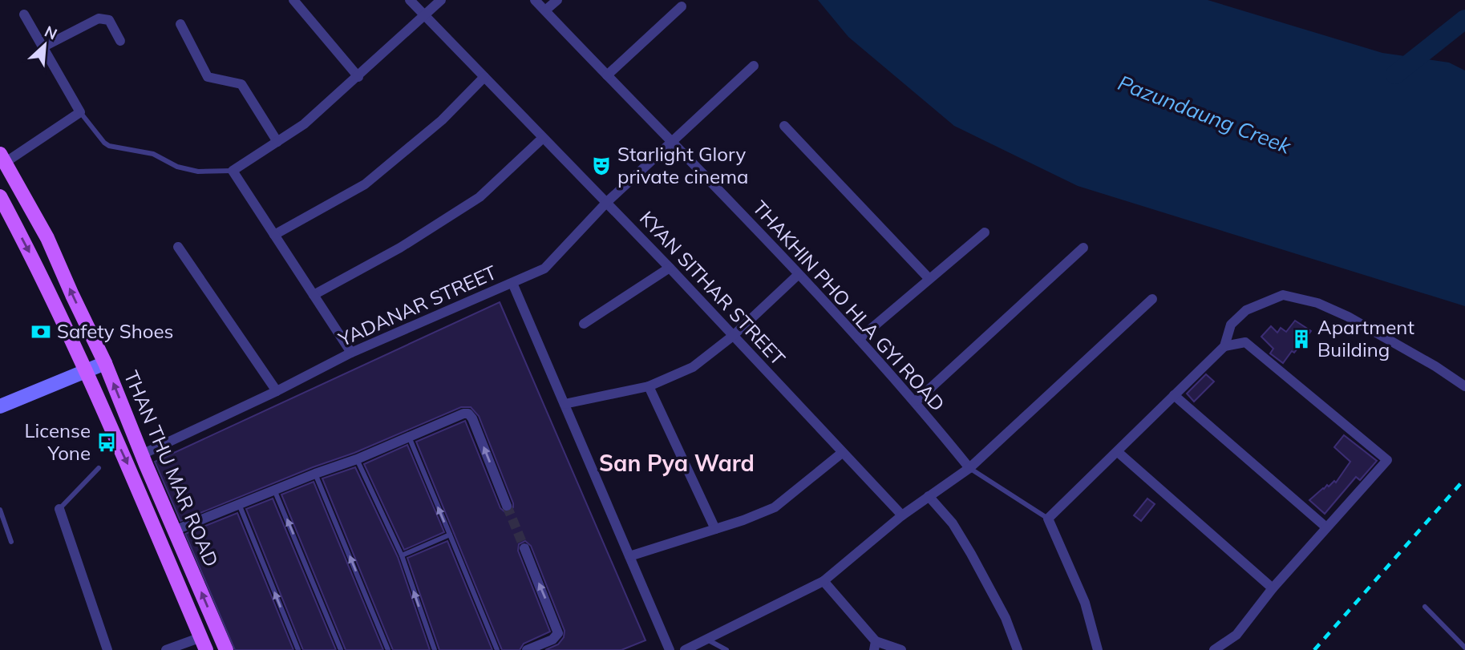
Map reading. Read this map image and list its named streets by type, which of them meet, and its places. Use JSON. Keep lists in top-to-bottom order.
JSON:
{
  "streets": {
    "main road": ["THAN THU MAR ROAD"],
    "street": ["KYAN SITHAR STREET", "YADANAR STREET", "THAKHIN PHO HLA GYI ROAD"]
  },
  "crossings": [
    ["KYAN SITHAR STREET", "YADANAR STREET"],
    ["YADANAR STREET", "THAKHIN PHO HLA GYI ROAD"],
    ["YADANAR STREET", "THAN THU MAR ROAD"]
  ],
  "districts": ["San Pya Ward"],
  "water": ["Pazundaung Creek"],
  "places": {
    "theatre": ["Starlight Glory private cinema"],
    "bank": ["Safety Shoes"],
    "building": ["Apartment Building"],
    "bus stop": ["License Yone"]
  },
  "north": "top right"
}
